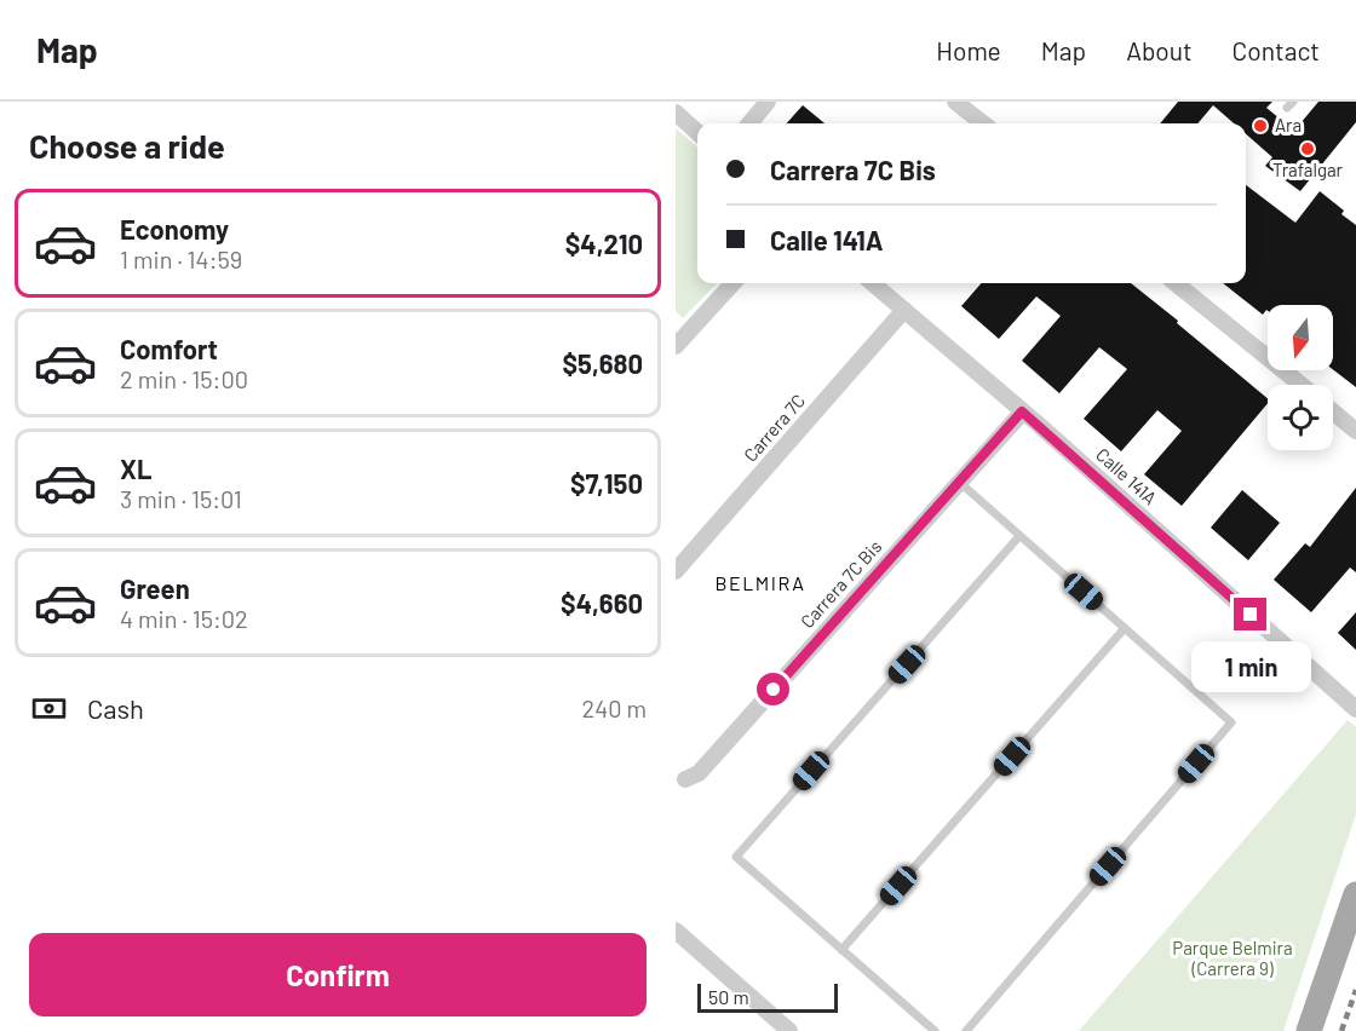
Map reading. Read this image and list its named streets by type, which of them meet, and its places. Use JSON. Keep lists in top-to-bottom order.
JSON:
{
  "streets": {
    "street": ["Carrera 7C", "Calle 141A", "Carrera 7C Bis"]
  },
  "crossings": [
    ["Carrera 7C", "Calle 141A"],
    ["Calle 141A", "Carrera 7C Bis"]
  ],
  "districts": ["BELMIRA"],
  "parks": ["Parque Belmira (Carrera 9)"],
  "places": ["Ara", "Trafalgar"],
  "scale_bar": "50 m",
  "north": "bottom",
  "page": {
    "header": "Map",
    "nav": [
      "Home",
      "Map",
      "About",
      "Contact"
    ],
    "heading": "Choose a ride",
    "banner": ["Carrera 7C Bis", "Calle 141A"],
    "list": [
      {
        "name": "Economy",
        "note": "1 min · 14:59",
        "value": "$4,210"
      },
      {
        "name": "Comfort",
        "note": "2 min · 15:00",
        "value": "$5,680"
      },
      {
        "name": "XL",
        "note": "3 min · 15:01",
        "value": "$7,150"
      },
      {
        "name": "Green",
        "note": "4 min · 15:02",
        "value": "$4,660"
      }
    ],
    "bubble": "1 min",
    "pay": ["Cash", "240 m"],
    "buttons": "Confirm",
    "scale": "50 m"
  }
}
